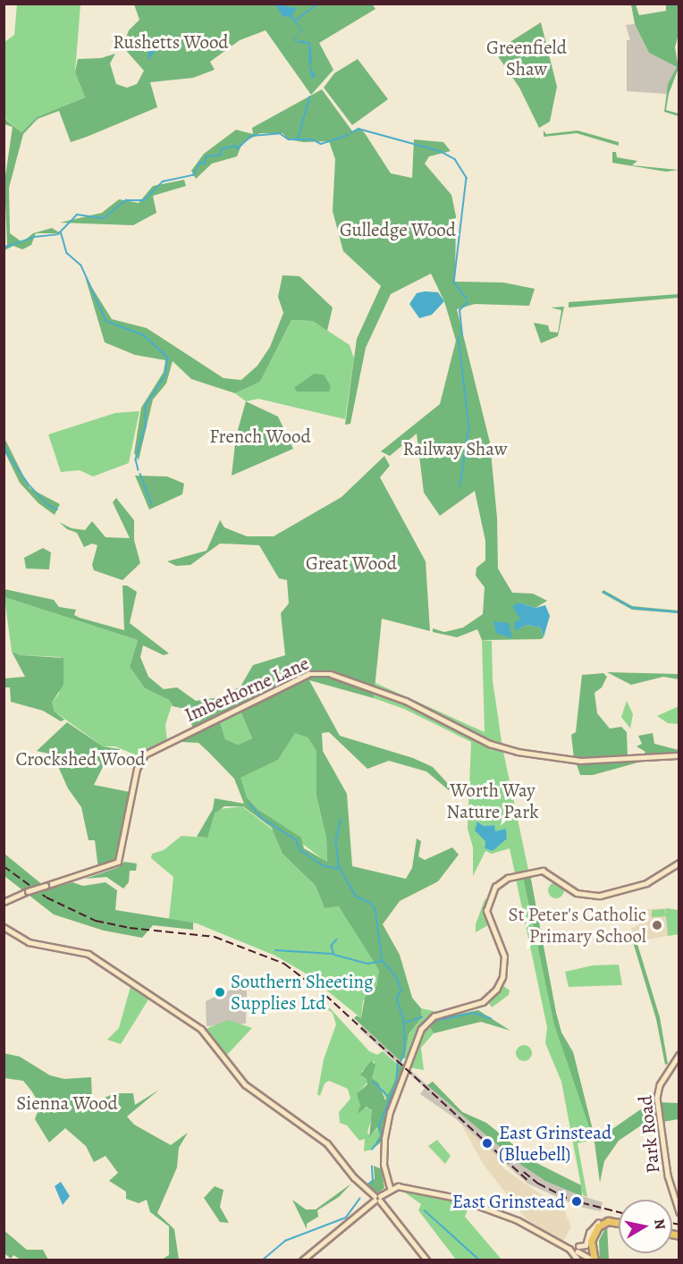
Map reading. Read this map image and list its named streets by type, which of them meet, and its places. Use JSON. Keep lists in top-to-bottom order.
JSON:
{
  "streets": {
    "street": ["Imberhorne Lane", "Park Road"]
  },
  "parks": [
    "Rushetts Wood",
    "Greenfield Shaw",
    "Gulledge Wood",
    "French Wood",
    "Railway Shaw",
    "Great Wood",
    "Crockshed Wood",
    "Worth Way Nature Park",
    "Sienna Wood"
  ],
  "places": [
    "St Peter's Catholic Primary School",
    "Southern Sheeting Supplies Ltd",
    "East Grinstead (Bluebell)",
    "East Grinstead"
  ],
  "north": "right"
}
